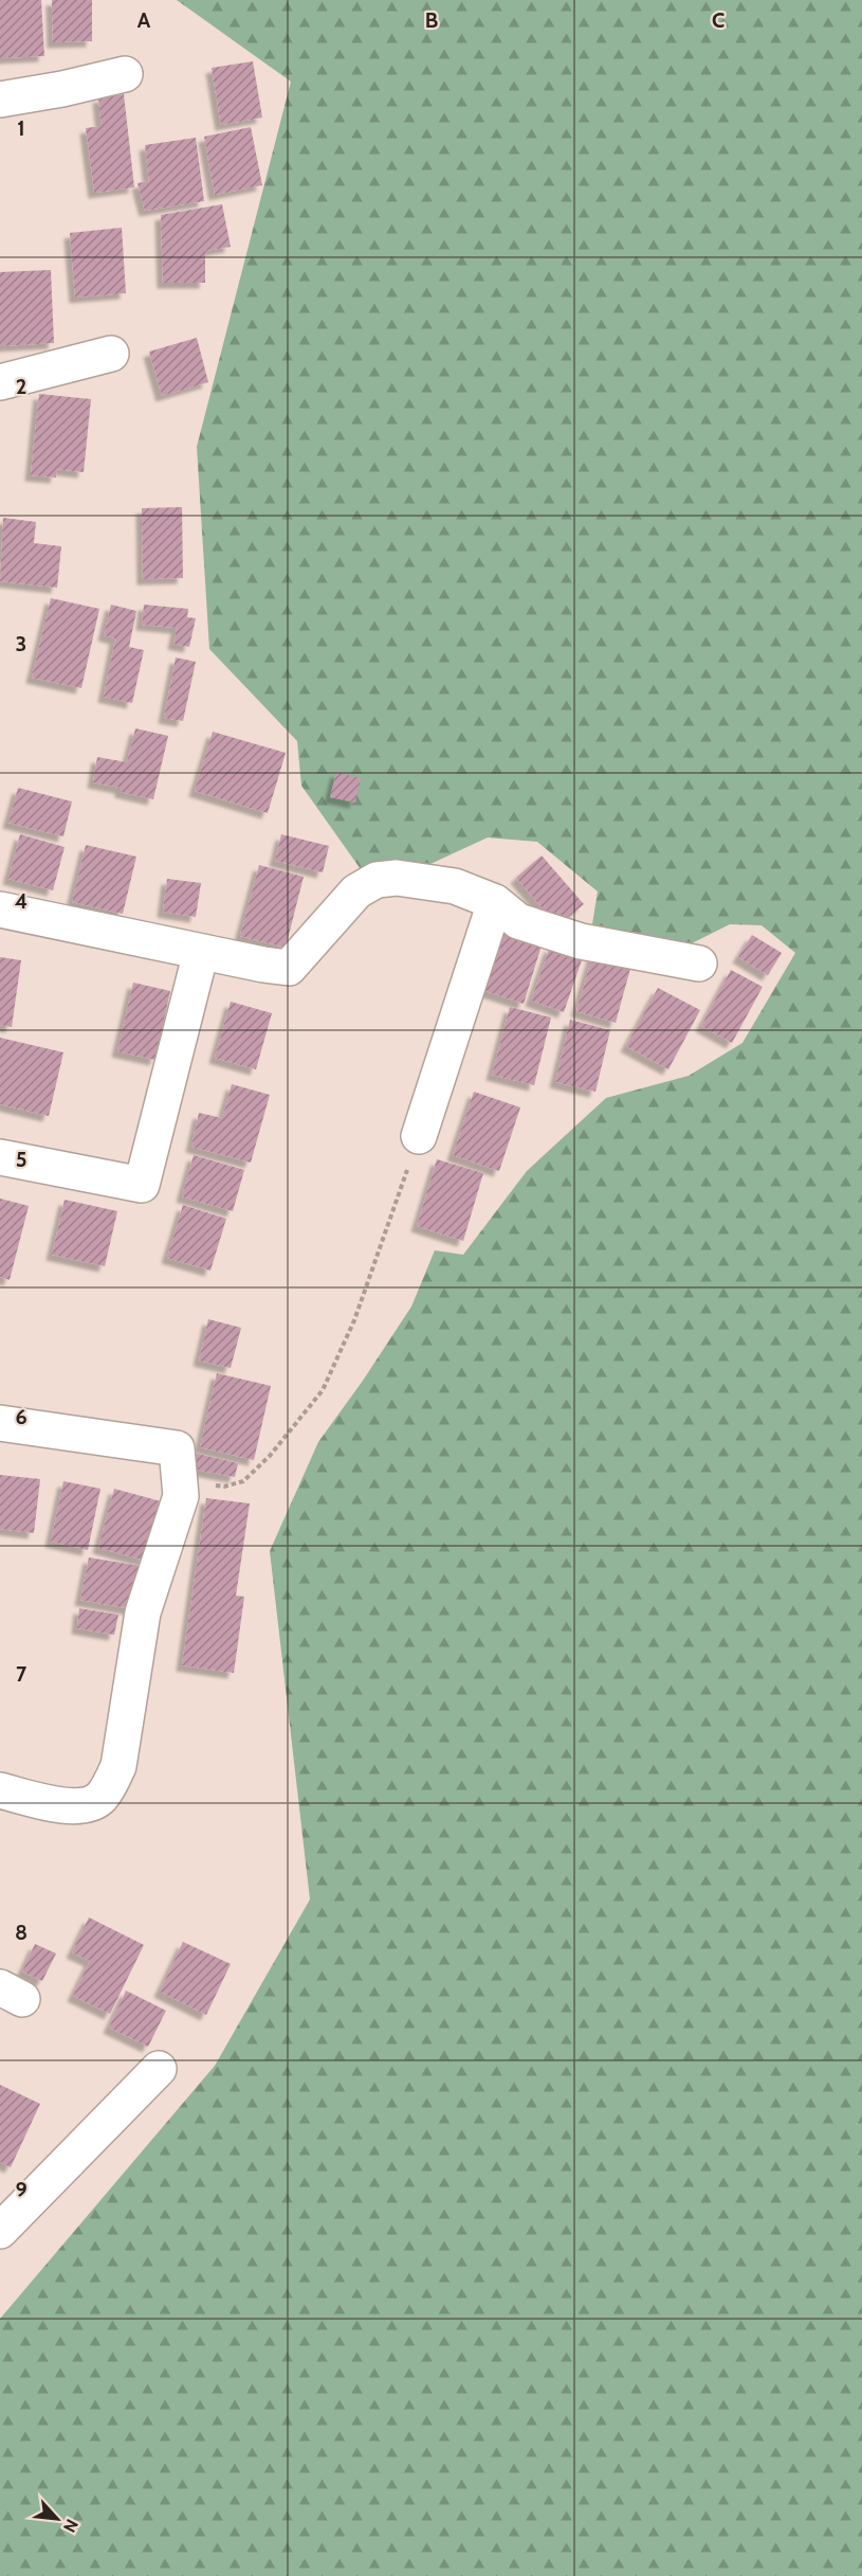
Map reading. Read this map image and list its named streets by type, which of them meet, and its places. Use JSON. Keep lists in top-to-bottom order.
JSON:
{
  "north": "bottom right",
  "grid": {
    "columns": ["A", "B", "C"],
    "rows": [
      "1",
      "2",
      "3",
      "4",
      "5",
      "6",
      "7",
      "8",
      "9"
    ]
  }
}
